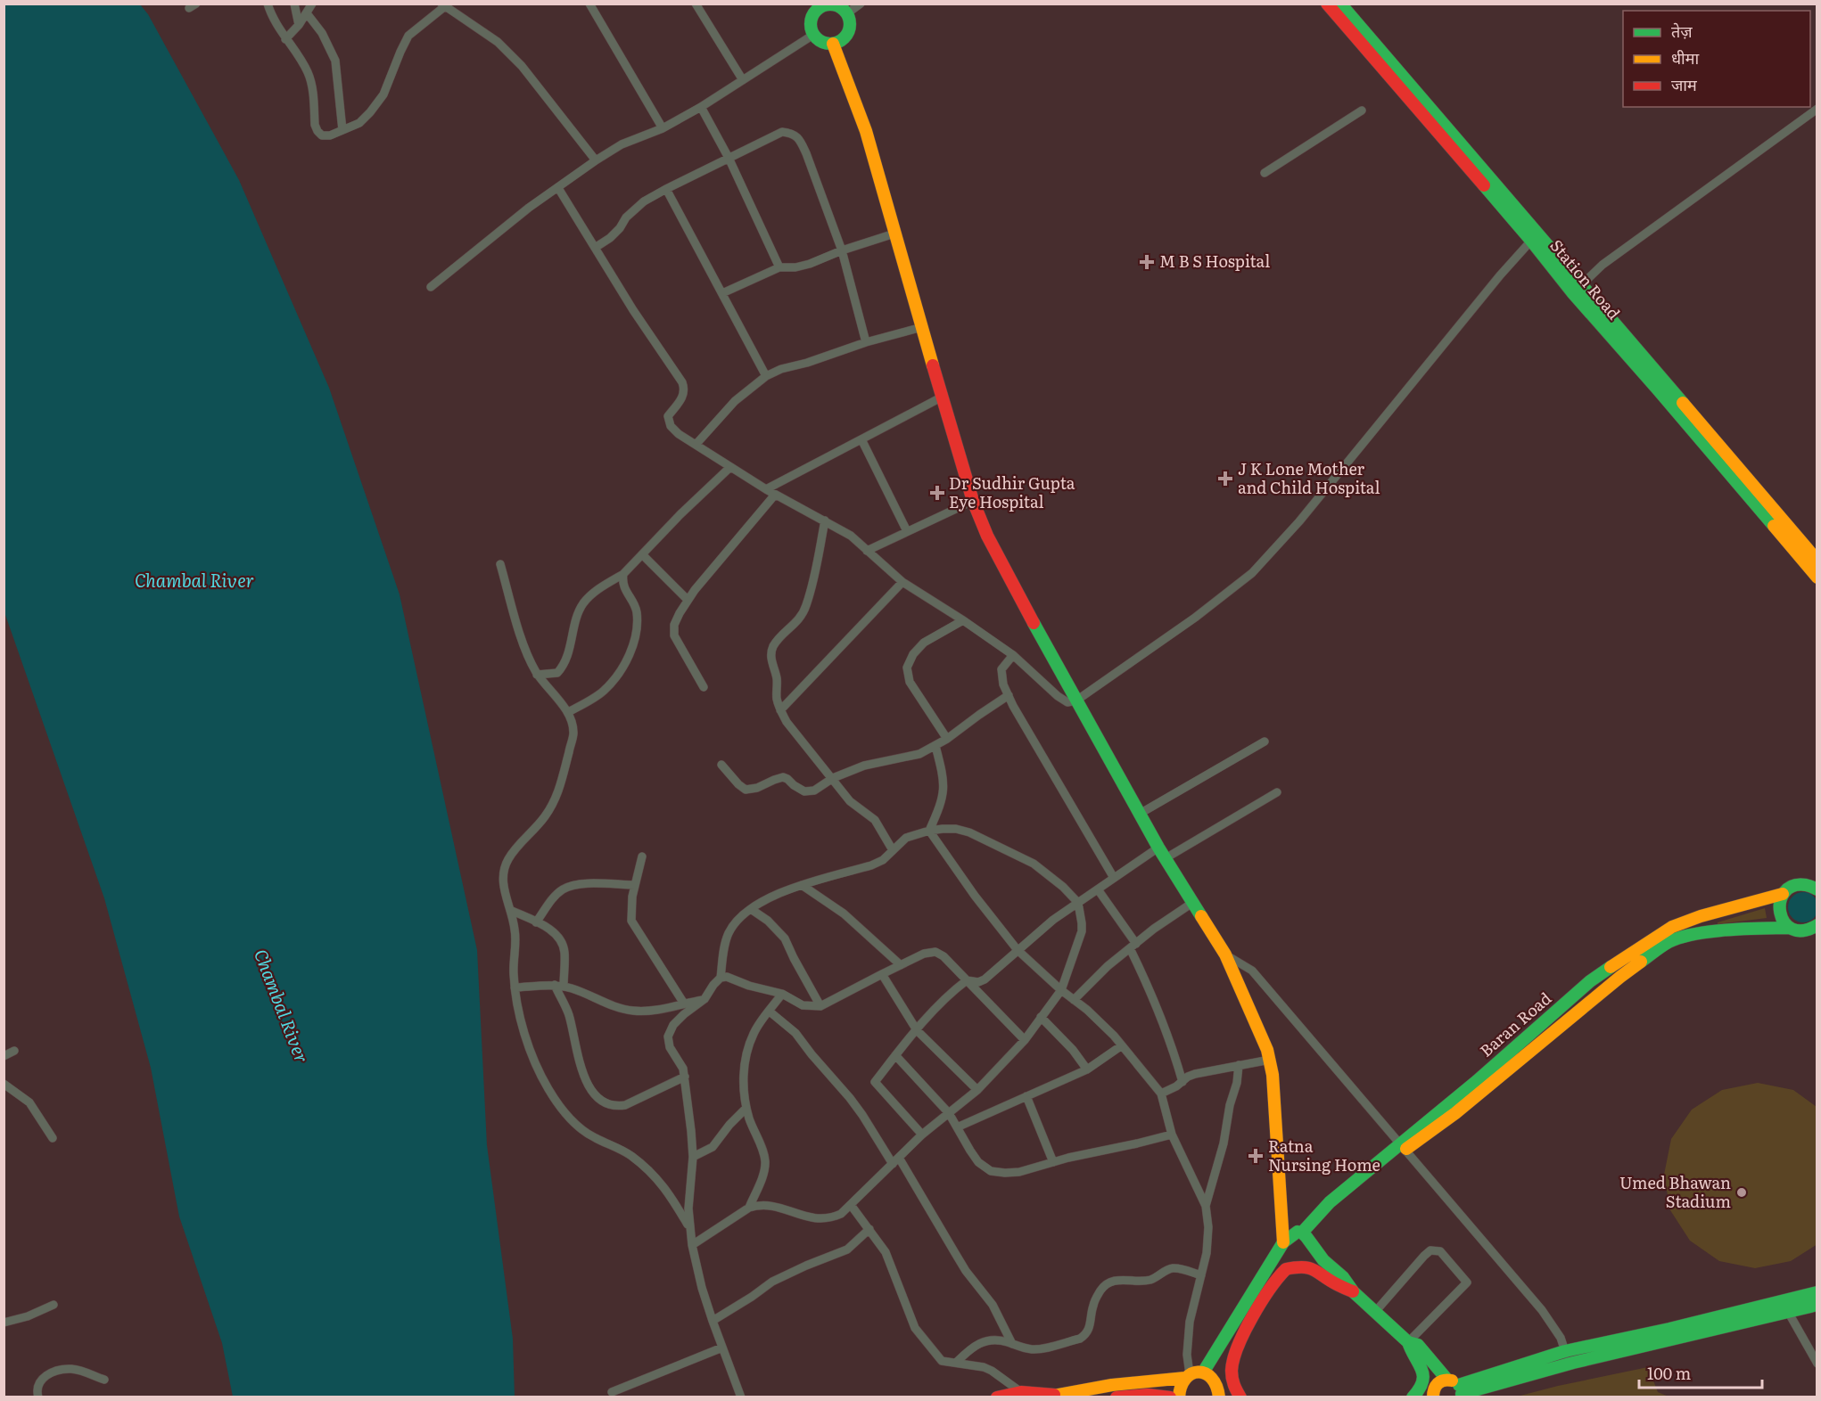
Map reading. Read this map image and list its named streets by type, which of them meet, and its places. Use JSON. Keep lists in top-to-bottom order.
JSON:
{
  "streets": {
    "street": ["Station Road", "Baran Road"]
  },
  "water": ["Chambal River"],
  "places": {
    "health": [
      "M B S Hospital",
      "J K Lone Mother and Child Hospital",
      "Dr Sudhir Gupta Eye Hospital",
      "Ratna Nursing Home"
    ],
    "other": ["Umed Bhawan Stadium"]
  },
  "legend": ["तेज़", "धीमा", "जाम"],
  "scale_bar": "100 m"
}
